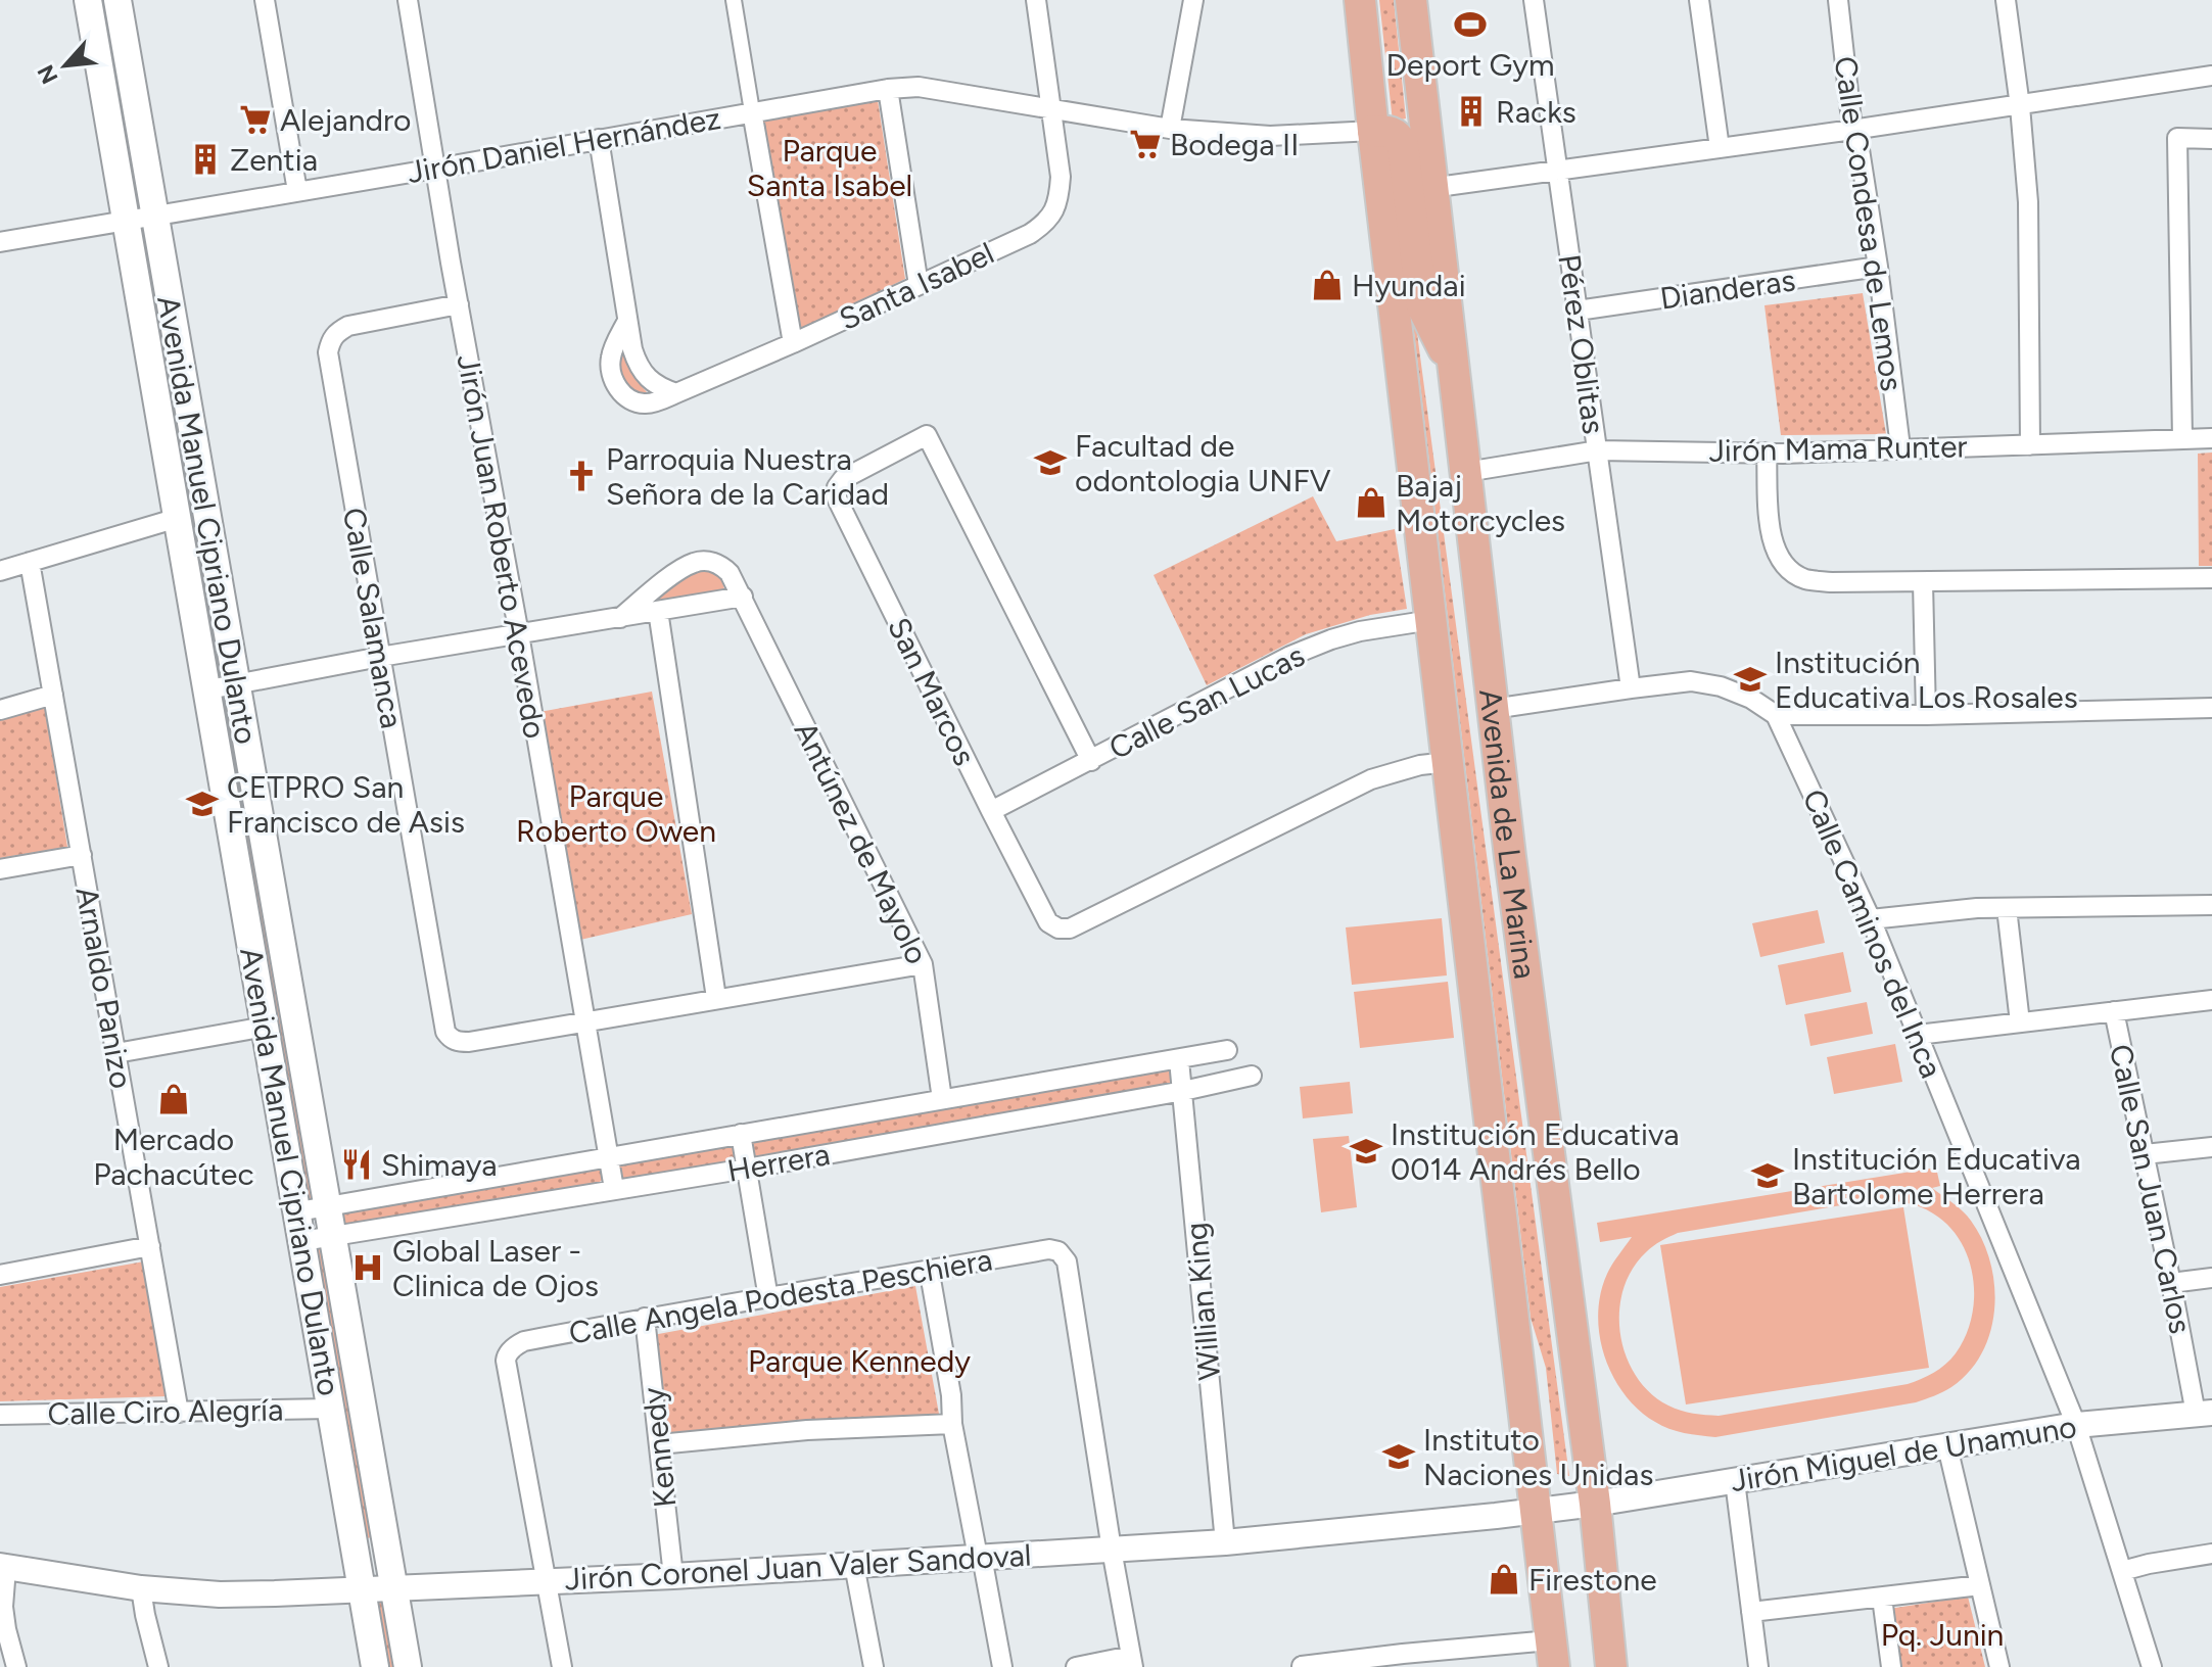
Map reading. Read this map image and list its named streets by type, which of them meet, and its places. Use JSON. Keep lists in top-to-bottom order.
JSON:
{
  "streets": {
    "main road": ["Avenida Manuel Cipriano Dulanto", "Avenida de La Marina"],
    "street": [
      "Jirón Daniel Hernández",
      "Calle Condesa de Lemos",
      "Santa Isabel",
      "Dianderas",
      "Pérez Oblitas",
      "Jirón Mama Runter",
      "Jirón Juan Roberto Acevedo",
      "Calle Salamanca",
      "San Marcos",
      "Calle San Lucas",
      "Antúnez de Mayolo",
      "Calle Caminos del Inca",
      "Arnaldo Panizo",
      "Herrera",
      "Calle San Juan Carlos",
      "Calle Angela Podesta Peschiera",
      "Willian King",
      "Calle Ciro Alegría",
      "Kennedy",
      "Jirón Miguel de Unamuno",
      "Jirón Coronel Juan Valer Sandoval"
    ]
  },
  "crossings": [
    ["Jirón Daniel Hernández", "Santa Isabel"],
    ["Jirón Daniel Hernández", "Avenida Manuel Cipriano Dulanto"],
    ["Jirón Daniel Hernández", "Jirón Juan Roberto Acevedo"],
    ["Jirón Daniel Hernández", "Avenida de La Marina"],
    ["Calle Condesa de Lemos", "Dianderas"],
    ["Calle Condesa de Lemos", "Jirón Mama Runter"],
    ["Dianderas", "Pérez Oblitas"],
    ["Pérez Oblitas", "Jirón Mama Runter"],
    ["Jirón Mama Runter", "Avenida de La Marina"],
    ["Avenida Manuel Cipriano Dulanto", "Antúnez de Mayolo"],
    ["Avenida Manuel Cipriano Dulanto", "Herrera"],
    ["Avenida Manuel Cipriano Dulanto", "Calle Ciro Alegría"],
    ["Avenida Manuel Cipriano Dulanto", "Jirón Coronel Juan Valer Sandoval"],
    ["Jirón Juan Roberto Acevedo", "Calle Salamanca"],
    ["Jirón Juan Roberto Acevedo", "Antúnez de Mayolo"],
    ["Jirón Juan Roberto Acevedo", "Herrera"],
    ["Calle Salamanca", "Antúnez de Mayolo"],
    ["San Marcos", "Calle San Lucas"],
    ["San Marcos", "Avenida de La Marina"],
    ["Calle San Lucas", "Avenida de La Marina"],
    ["Avenida de La Marina", "Jirón Miguel de Unamuno"],
    ["Avenida de La Marina", "Jirón Coronel Juan Valer Sandoval"],
    ["Antúnez de Mayolo", "Herrera"],
    ["Calle Caminos del Inca", "Jirón Miguel de Unamuno"],
    ["Arnaldo Panizo", "Calle Ciro Alegría"],
    ["Herrera", "Willian King"],
    ["Calle San Juan Carlos", "Jirón Miguel de Unamuno"],
    ["Calle Angela Podesta Peschiera", "Kennedy"],
    ["Calle Angela Podesta Peschiera", "Jirón Coronel Juan Valer Sandoval"],
    ["Willian King", "Jirón Coronel Juan Valer Sandoval"],
    ["Kennedy", "Jirón Coronel Juan Valer Sandoval"],
    ["Jirón Miguel de Unamuno", "Jirón Coronel Juan Valer Sandoval"]
  ],
  "parks": [
    "Parque Santa Isabel",
    "Parque Roberto Owen",
    "Parque Kennedy",
    "Pq. Junin"
  ],
  "places": {
    "sports": ["Deport Gym"],
    "building": ["Racks", "Zentia"],
    "supermarket": ["Alejandro", "Bodega II"],
    "shop": [
      "Hyundai",
      "Bajaj Motorcycles",
      "Mercado Pachacútec",
      "Firestone"
    ],
    "school or university": [
      "Facultad de odontologia UNFV",
      "Institución Educativa Los Rosales",
      "CETPRO San Francisco de Asis",
      "Institución Educativa 0014 Andrés Bello",
      "Institución Educativa Bartolome Herrera",
      "Instituto Naciones Unidas"
    ],
    "church": ["Parroquia Nuestra Señora de la Caridad"],
    "restaurant": ["Shimaya"],
    "hospital": ["Global Laser - Clinica de Ojos"]
  },
  "north": "bottom left"
}
